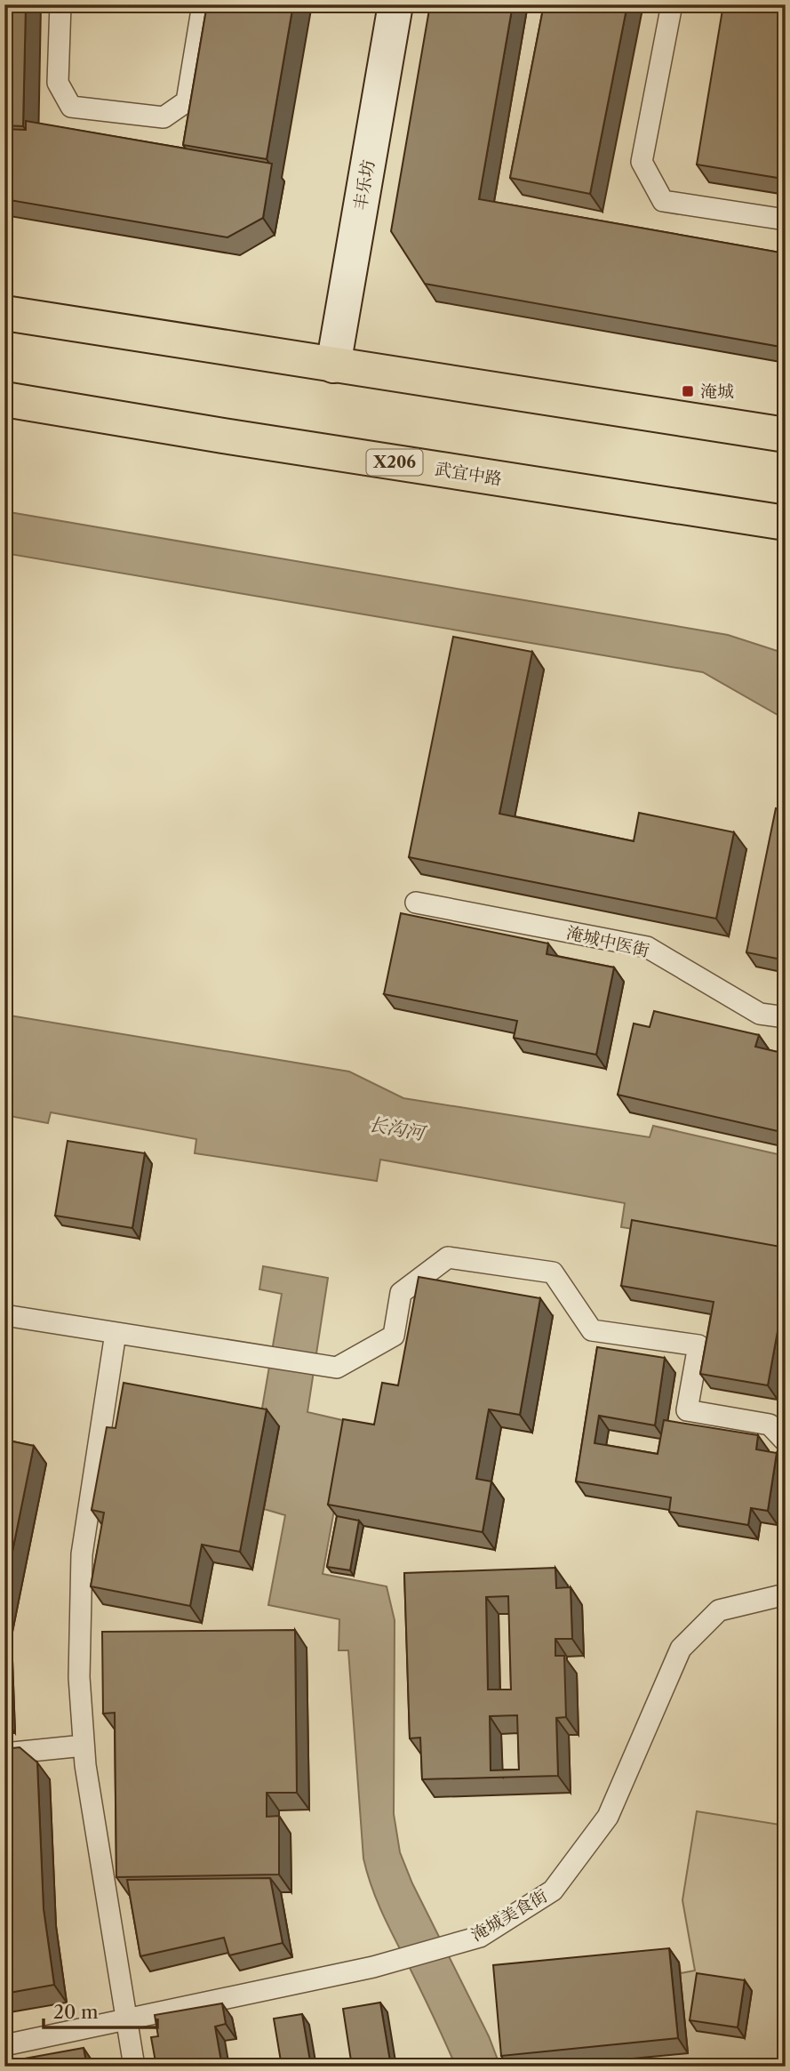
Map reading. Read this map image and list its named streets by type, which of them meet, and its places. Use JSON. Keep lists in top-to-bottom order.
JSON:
{
  "streets": {
    "main road": ["X206", "武宜中路"],
    "street": ["丰乐坊"],
    "lane": ["淹城中医街", "淹城美食街"]
  },
  "water": ["长沟河"],
  "places": {
    "transit": ["淹城"]
  },
  "scale_bar": "20 m"
}
